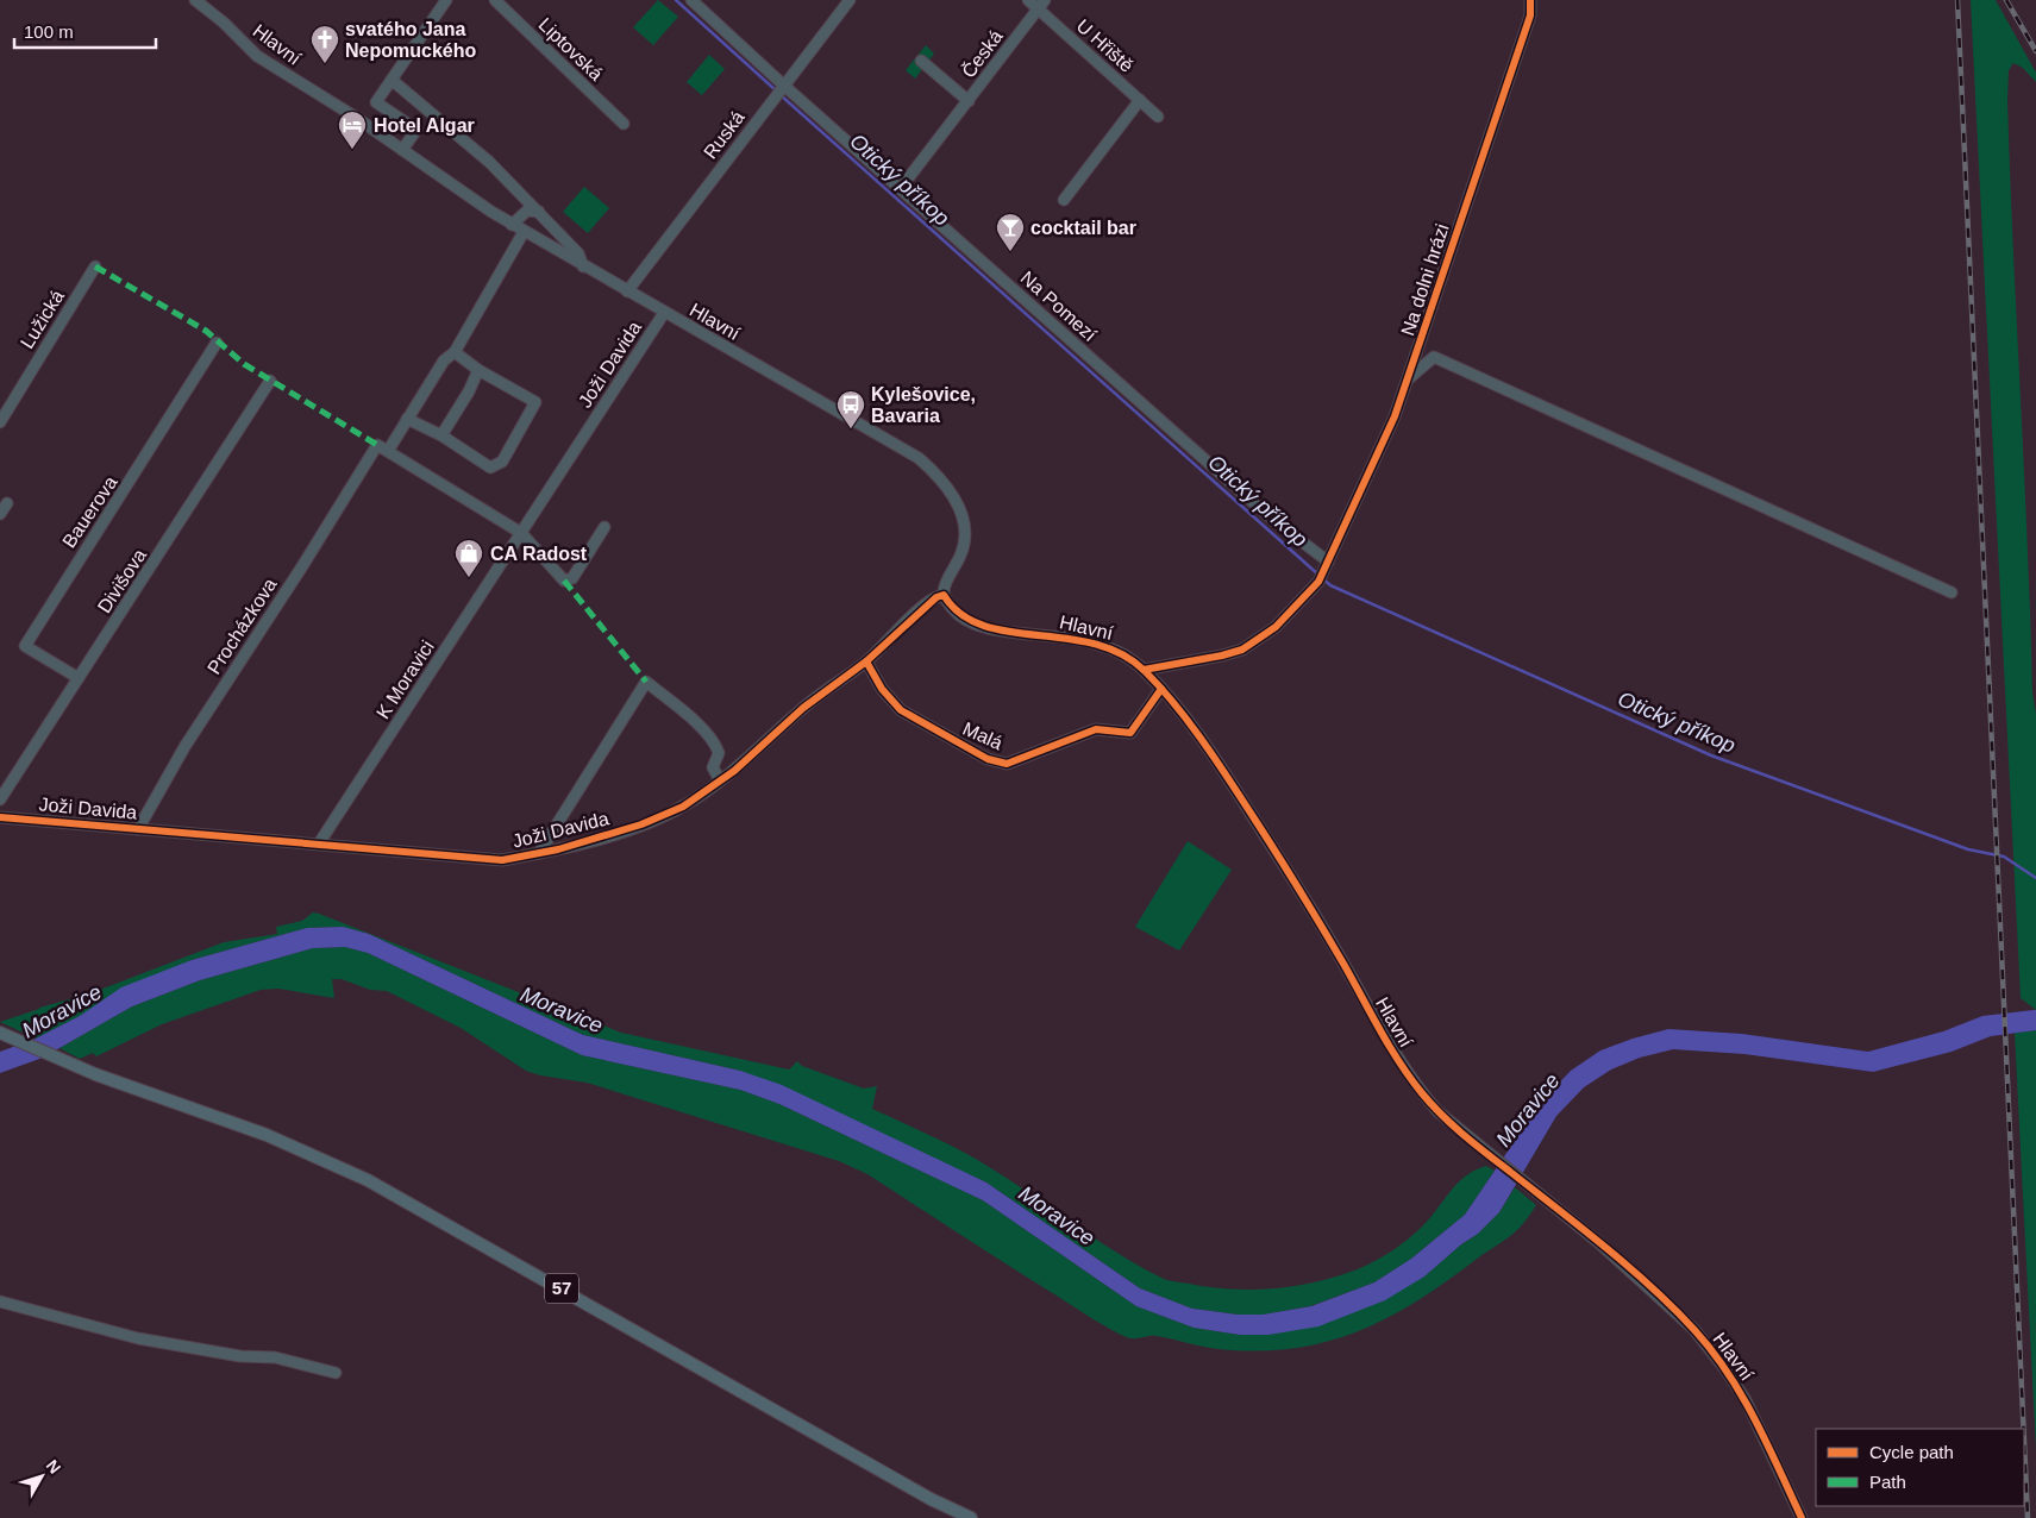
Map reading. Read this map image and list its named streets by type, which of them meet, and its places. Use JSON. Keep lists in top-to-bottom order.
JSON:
{
  "streets": {
    "main road": ["57"],
    "street": [
      "Hlavní",
      "U Hřiště",
      "Liptovská",
      "Česká",
      "Ruská",
      "Na dolni hrázi",
      "Na Pomezí",
      "Lužická",
      "Joži Davida",
      "Bauerova",
      "Divišova",
      "Procházkova",
      "K Moravici",
      "Malá"
    ]
  },
  "crossings": [
    ["Hlavní", "Ruská"],
    ["Hlavní", "Na dolni hrázi"],
    ["Hlavní", "Joži Davida"],
    ["Hlavní", "Malá"],
    ["U Hřiště", "Česká"],
    ["Česká", "Na Pomezí"],
    ["Ruská", "Na Pomezí"],
    ["Na dolni hrázi", "Na Pomezí"],
    ["Joži Davida", "Procházkova"],
    ["Joži Davida", "K Moravici"],
    ["Joži Davida", "Malá"],
    ["Bauerova", "Divišova"]
  ],
  "water": ["Otický příkop", "Moravice"],
  "places": {
    "church": ["svatého Jana Nepomuckého"],
    "hotel": ["Hotel Algar"],
    "bar": ["cocktail bar"],
    "bus stop": ["Kylešovice, Bavaria"],
    "shop": ["CA Radost"]
  },
  "legend": ["Cycle path", "Path"],
  "scale_bar": "100 m",
  "north": "top right"
}
